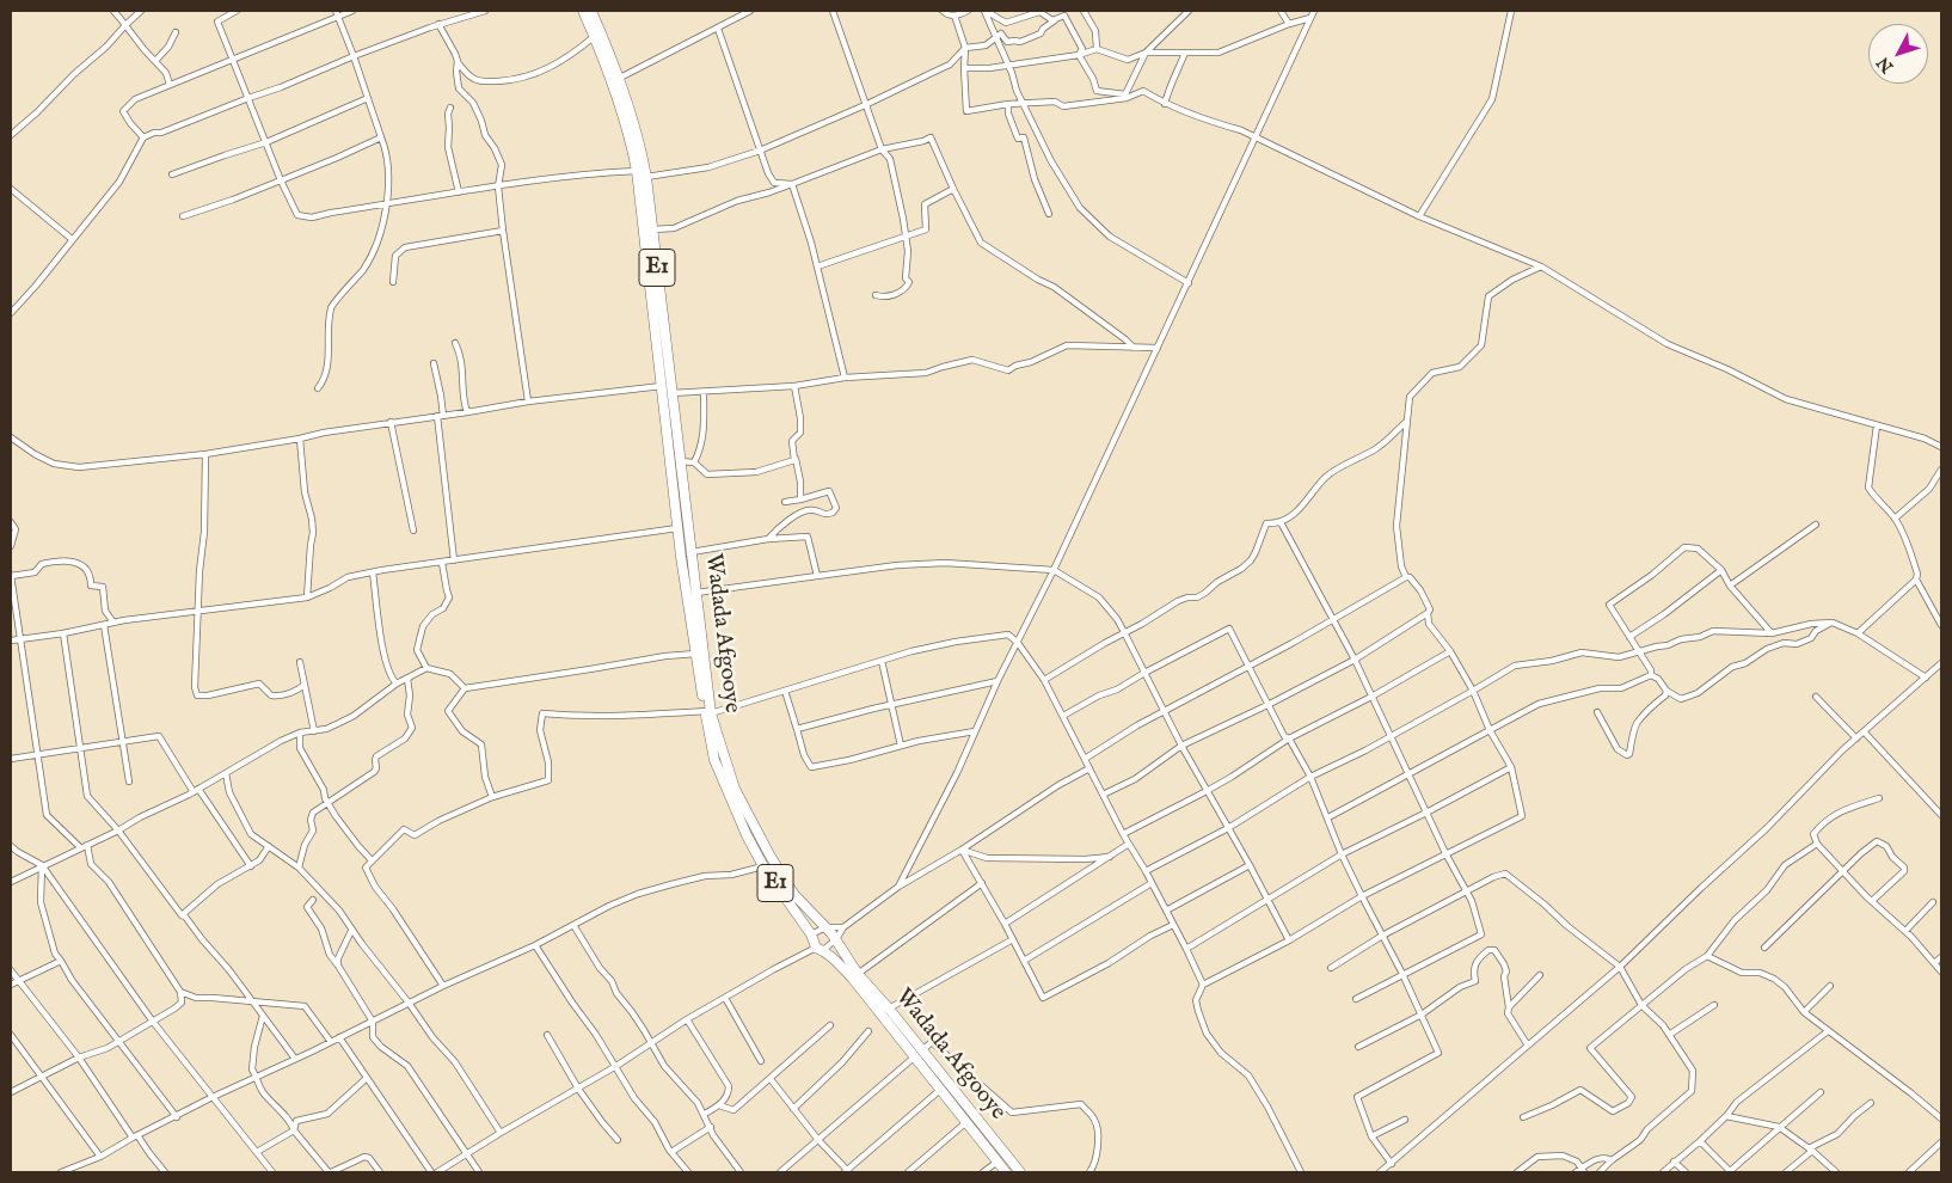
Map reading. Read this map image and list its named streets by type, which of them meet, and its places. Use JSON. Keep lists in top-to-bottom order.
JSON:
{
  "streets": {
    "highway": ["E1", "Wadada Afgooye"]
  },
  "north": "bottom left"
}
